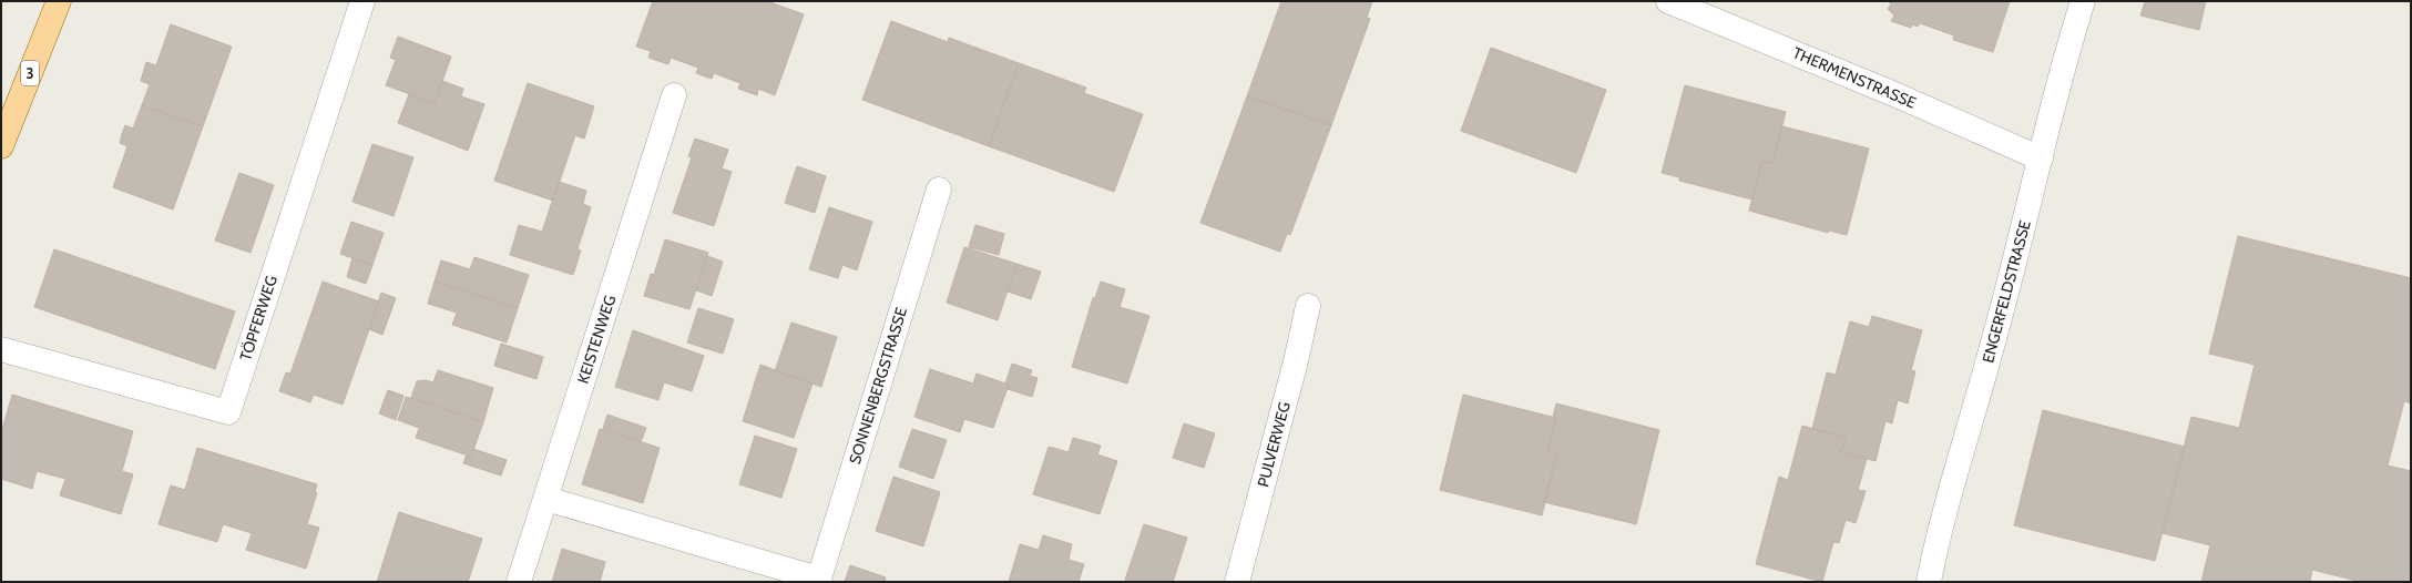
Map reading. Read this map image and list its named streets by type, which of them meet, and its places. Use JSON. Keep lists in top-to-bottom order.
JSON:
{
  "streets": {
    "main road": ["3"],
    "street": [
      "THERMENSTRASSE",
      "ENGERFELDSTRASSE",
      "TÖPFERWEG",
      "KEISTENWEG",
      "SONNENBERGSTRASSE",
      "PULVERWEG"
    ]
  },
  "crossings": [
    ["THERMENSTRASSE", "ENGERFELDSTRASSE"]
  ]
}
